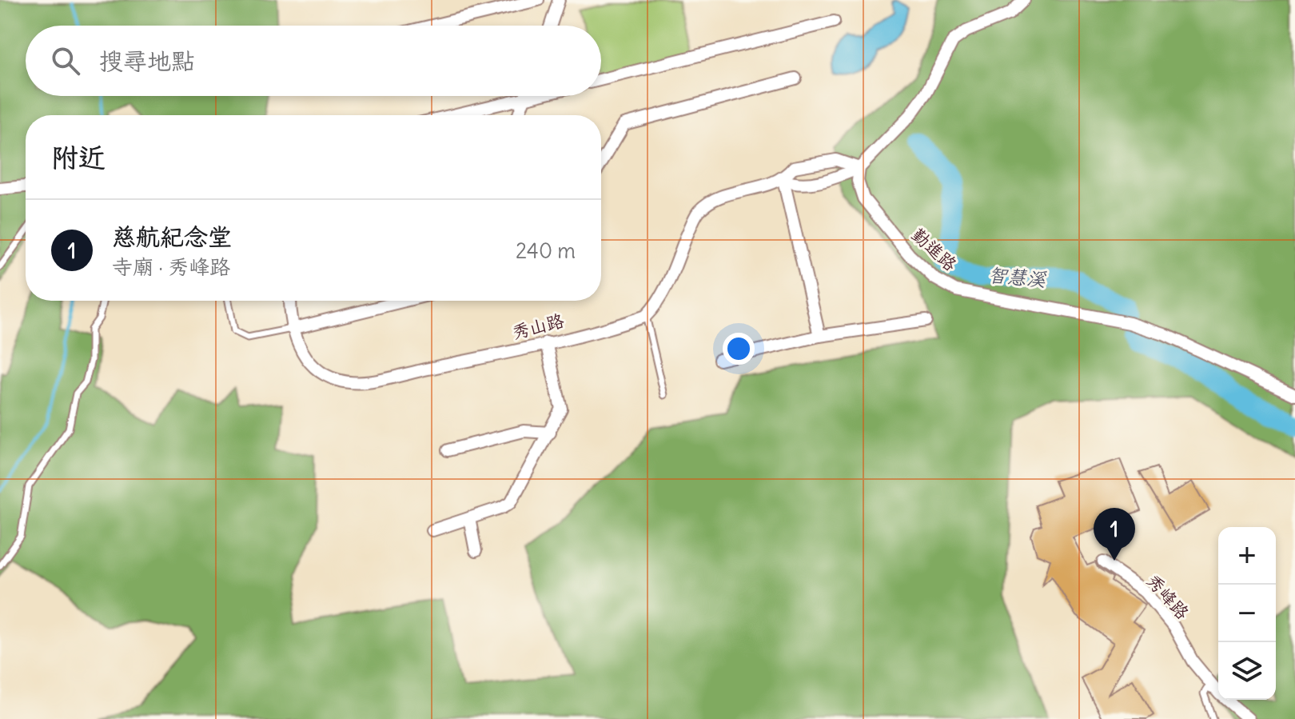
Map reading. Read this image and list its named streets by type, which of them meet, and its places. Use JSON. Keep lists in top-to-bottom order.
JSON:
{
  "streets": {
    "street": ["勤進路", "秀山路", "秀峰路"]
  },
  "water": ["智慧溪"],
  "page": {
    "search": "搜尋地點",
    "heading": "附近",
    "list": [
      {
        "mark": "1",
        "name": "慈航紀念堂",
        "note": "寺廟 · 秀峰路",
        "value": "240 m"
      }
    ],
    "pins": "1",
    "map_buttons": ["+", "−"]
  }
}
